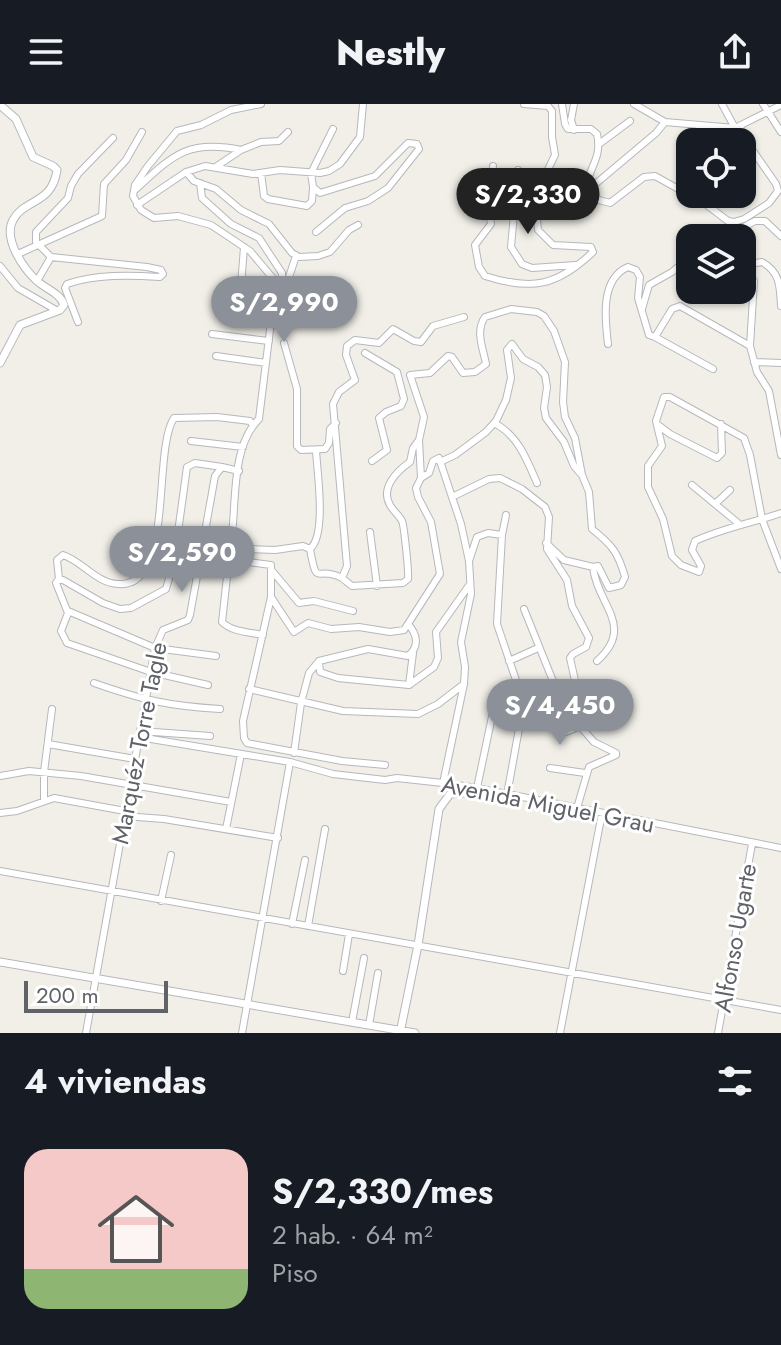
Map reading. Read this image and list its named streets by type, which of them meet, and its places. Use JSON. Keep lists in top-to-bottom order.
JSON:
{
  "streets": {
    "street": ["Marquéz Torre Tagle", "Avenida Miguel Grau", "Alfonso Ugarte"]
  },
  "crossings": [
    ["Marquéz Torre Tagle", "Avenida Miguel Grau"],
    ["Avenida Miguel Grau", "Alfonso Ugarte"]
  ],
  "scale_bar": "200 m",
  "page": {
    "header": "Nestly",
    "price": [
      "S/2,330",
      "S/2,990",
      "S/2,590",
      "S/4,450"
    ],
    "scale": "200 m",
    "heading": "4 viviendas",
    "list": [
      {
        "name": "S/2,330/mes",
        "note": "2 hab. · 64 m² · Piso"
      }
    ]
  }
}
